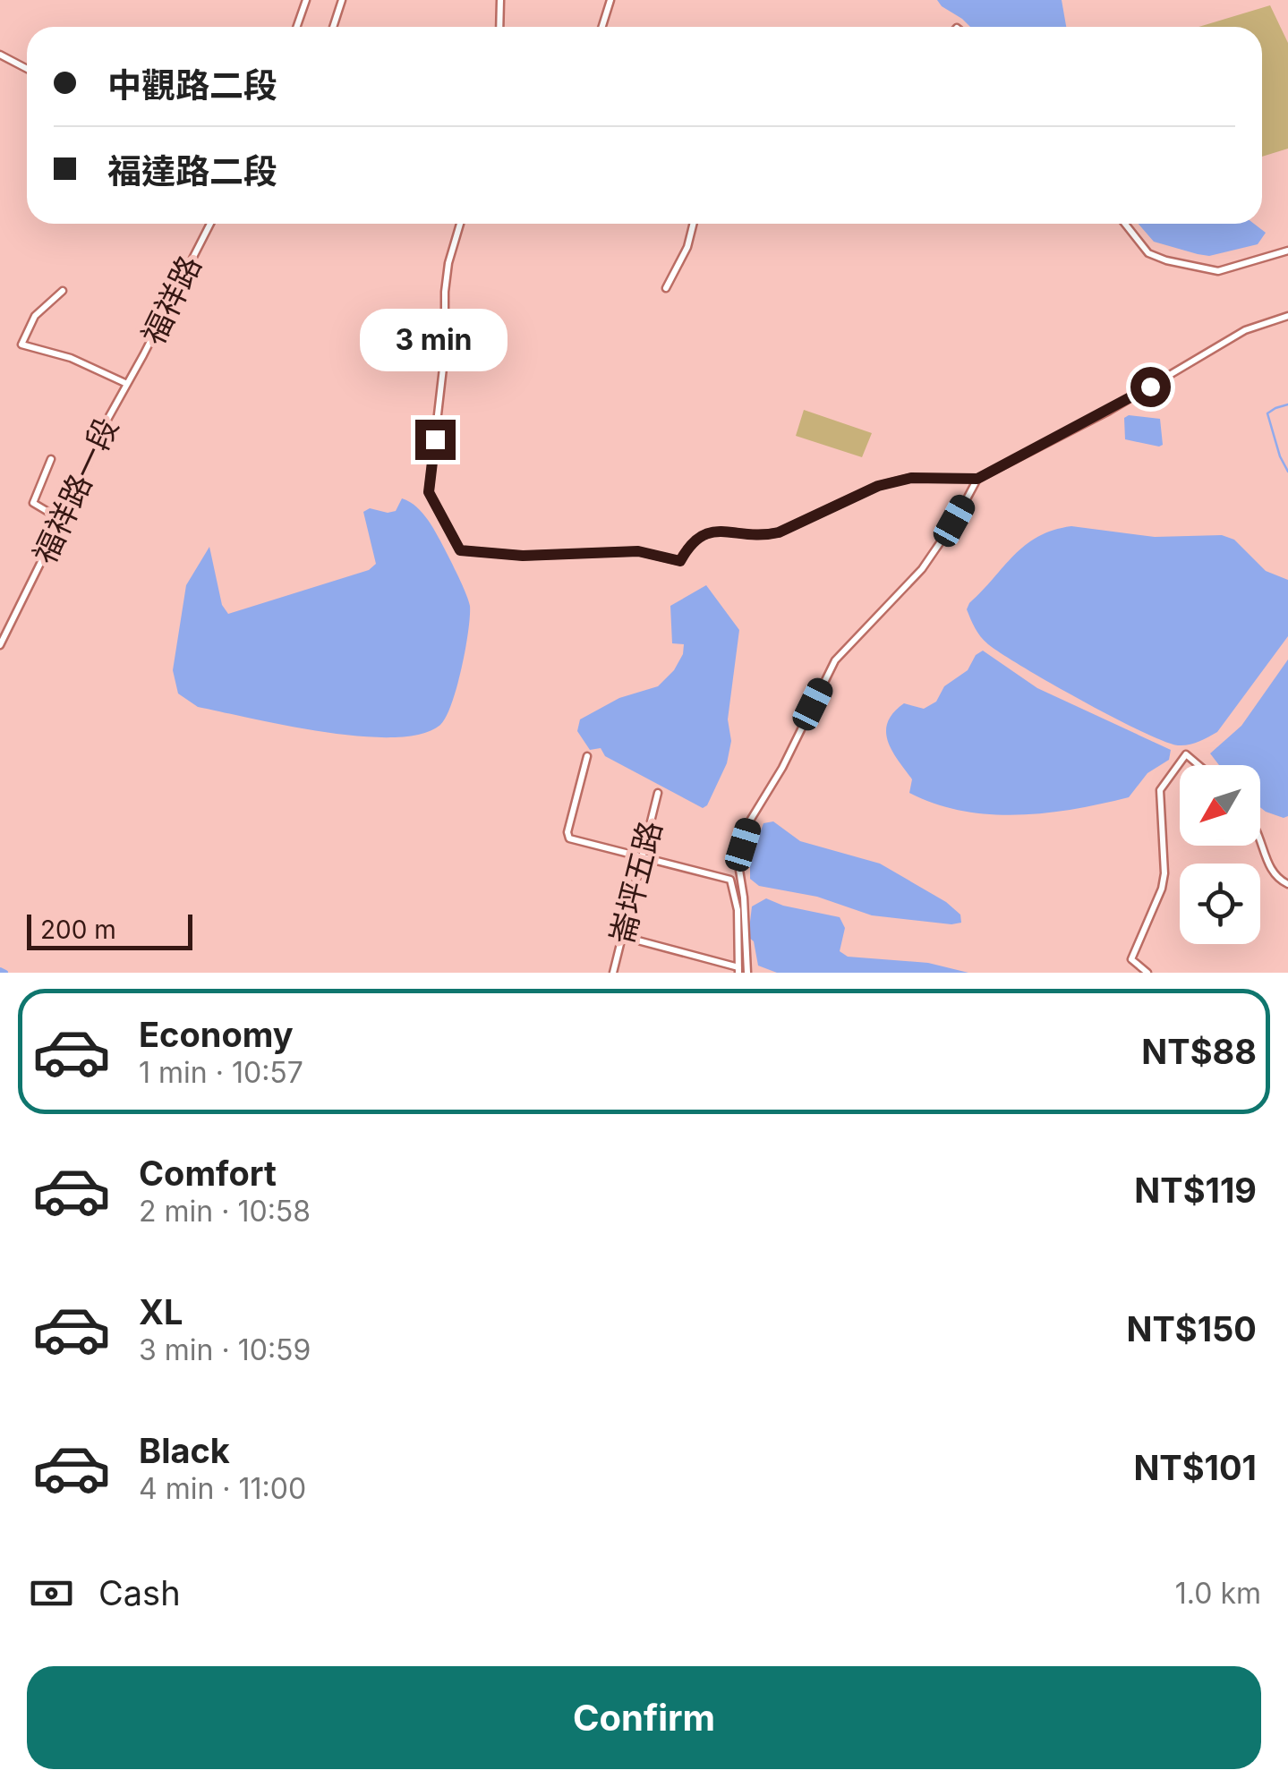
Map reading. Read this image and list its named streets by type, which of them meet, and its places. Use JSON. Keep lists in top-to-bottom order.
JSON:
{
  "streets": {
    "street": ["福祥路", "福祥路一段", "崙坪五路"]
  },
  "crossings": [
    ["福祥路", "福祥路一段"]
  ],
  "scale_bar": "200 m",
  "north": "bottom left",
  "page": {
    "banner": ["中觀路二段", "福達路二段"],
    "bubble": "3 min",
    "scale": "200 m",
    "list": [
      {
        "name": "Economy",
        "note": "1 min · 10:57",
        "value": "NT$88"
      },
      {
        "name": "Comfort",
        "note": "2 min · 10:58",
        "value": "NT$119"
      },
      {
        "name": "XL",
        "note": "3 min · 10:59",
        "value": "NT$150"
      },
      {
        "name": "Black",
        "note": "4 min · 11:00",
        "value": "NT$101"
      }
    ],
    "pay": ["Cash", "1.0 km"],
    "buttons": "Confirm"
  }
}
